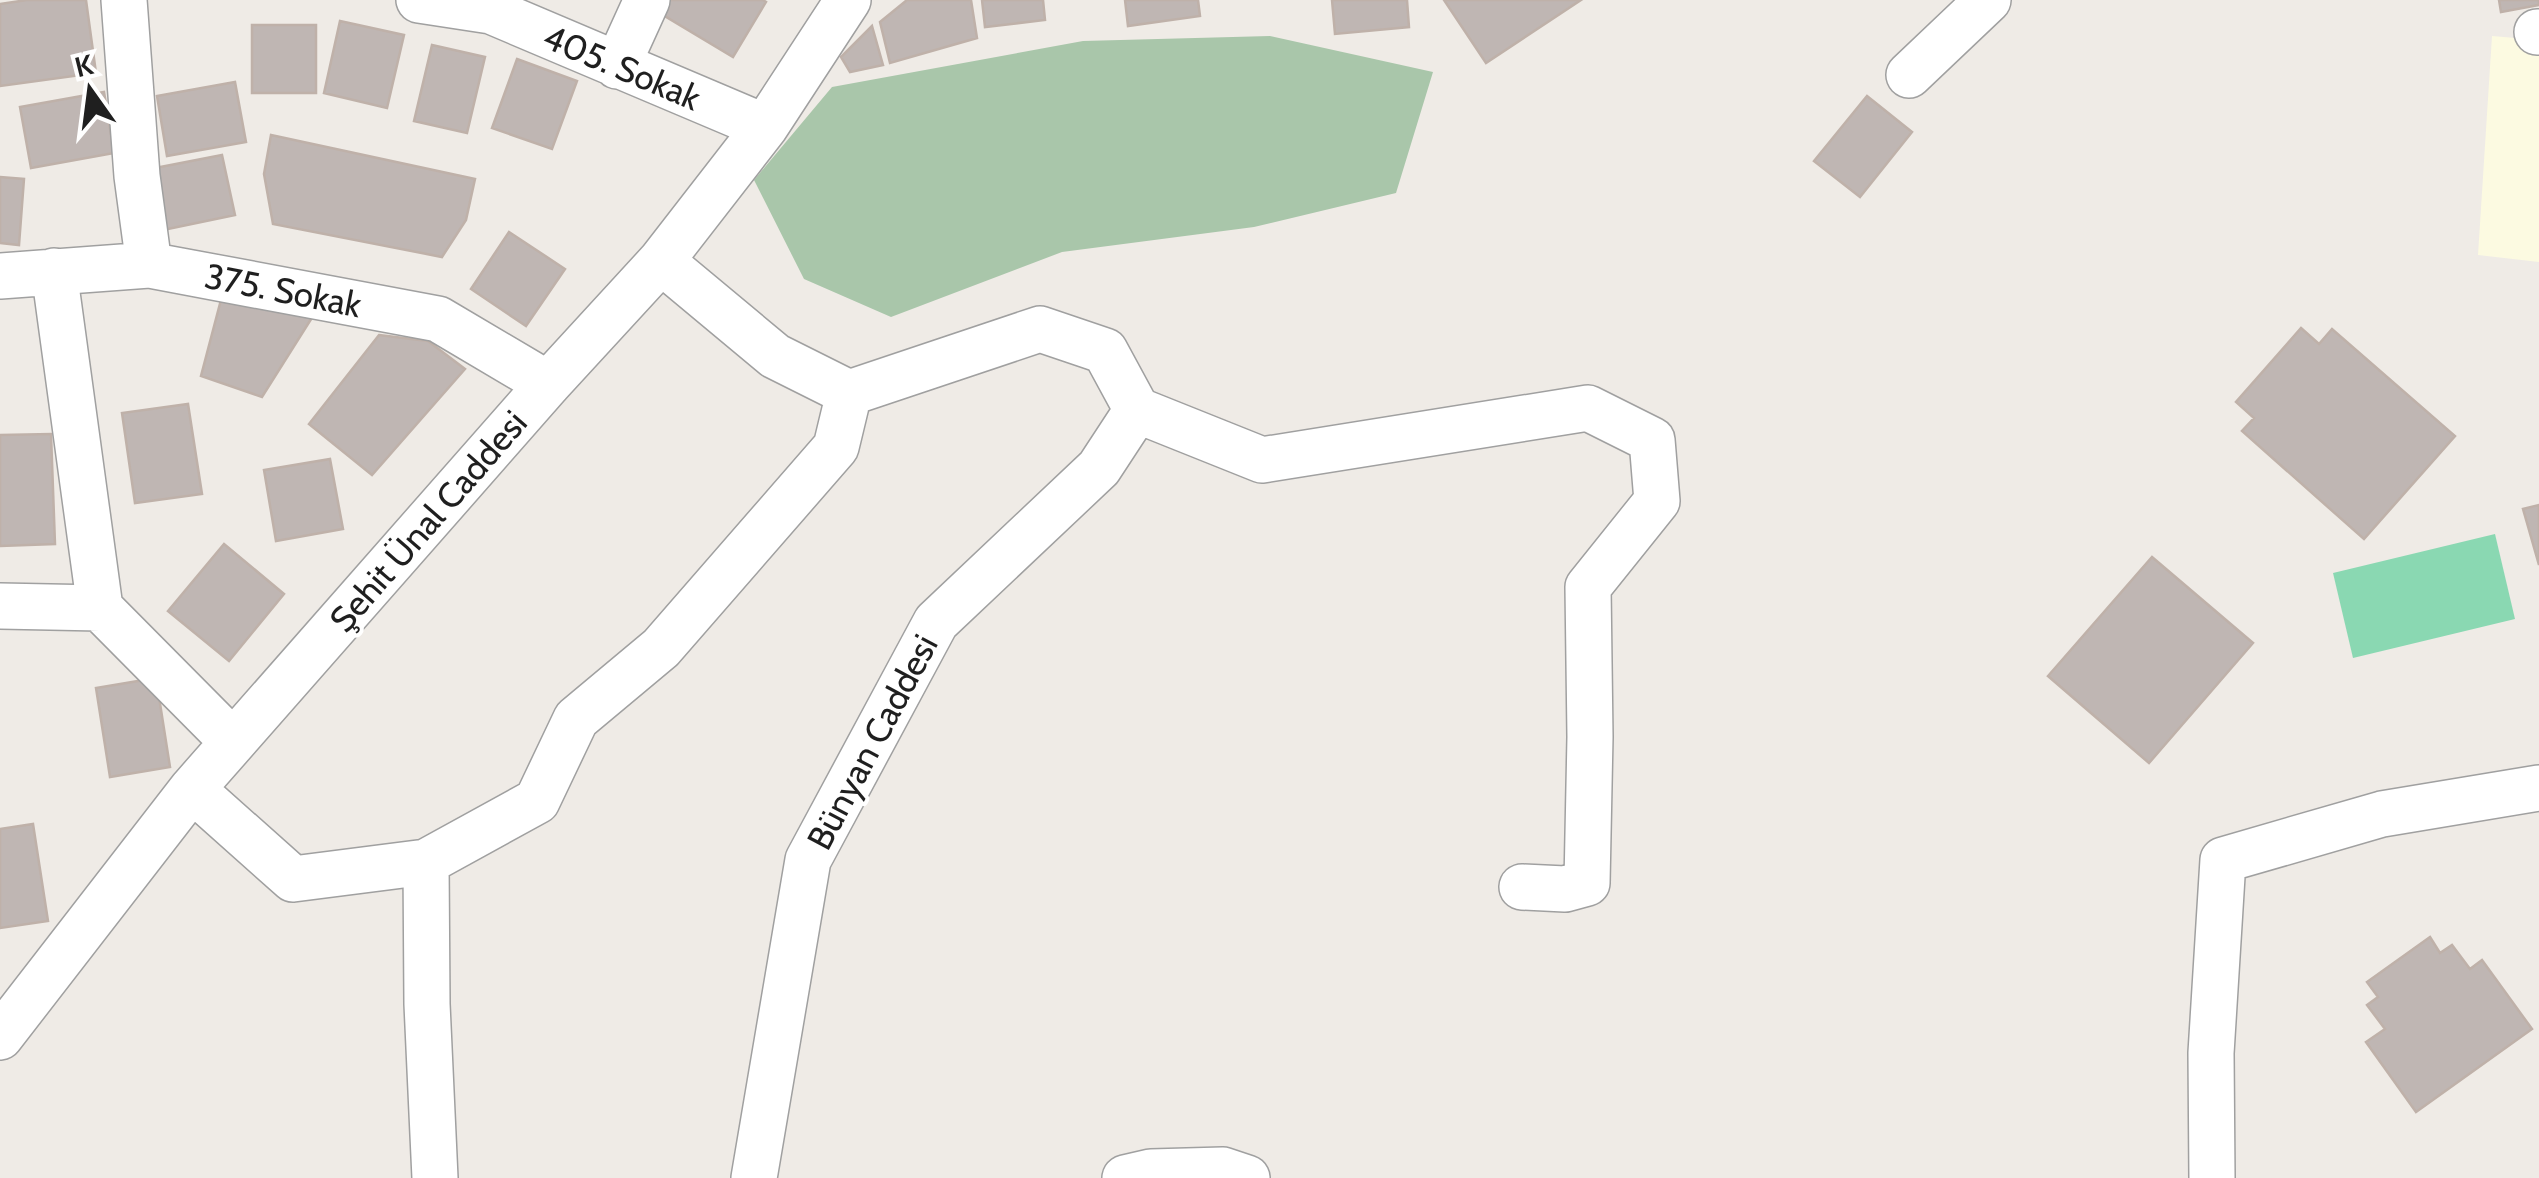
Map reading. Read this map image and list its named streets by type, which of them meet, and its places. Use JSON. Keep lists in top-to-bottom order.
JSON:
{
  "streets": {
    "street": [
      "405. Sokak",
      "375. Sokak",
      "Şehit Ünal Caddesi",
      "Bünyan Caddesi"
    ]
  },
  "crossings": [
    ["405. Sokak", "Şehit Ünal Caddesi"],
    ["375. Sokak", "Şehit Ünal Caddesi"]
  ],
  "north": "top"
}
